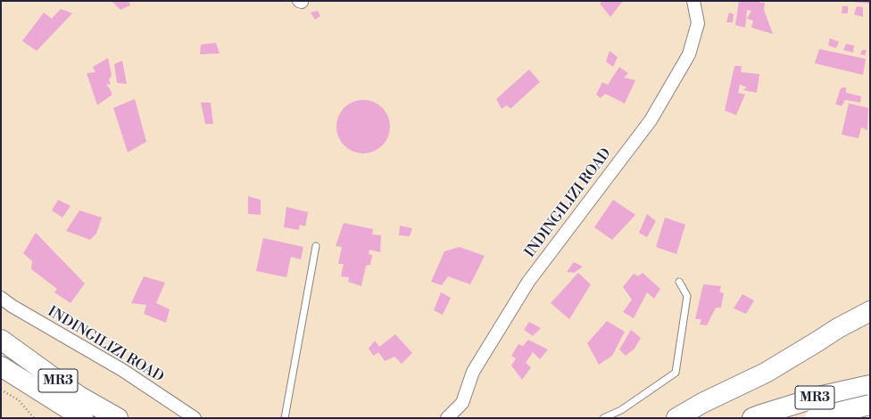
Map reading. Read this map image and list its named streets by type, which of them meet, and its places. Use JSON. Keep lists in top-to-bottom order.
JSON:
{
  "streets": {
    "highway": ["MR3"],
    "street": ["INDINGILIZI ROAD"]
  }
}
